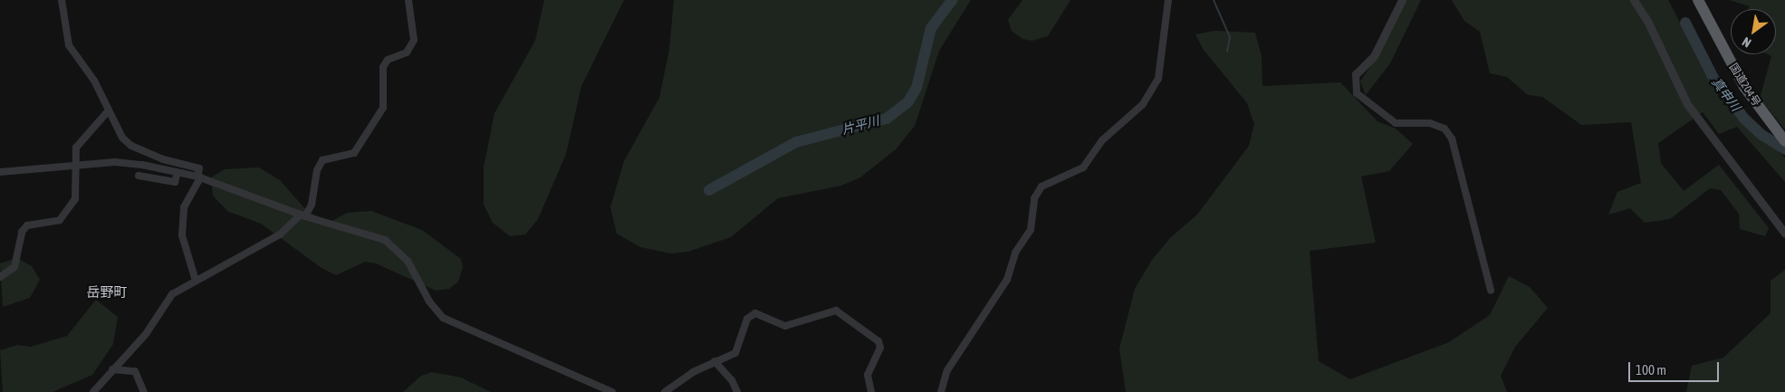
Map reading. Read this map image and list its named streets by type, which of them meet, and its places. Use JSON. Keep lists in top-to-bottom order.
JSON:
{
  "streets": {
    "highway": ["国道204号"]
  },
  "districts": ["岳野町"],
  "water": ["真申川", "片平川"],
  "scale_bar": "100 m",
  "north": "bottom left"
}
